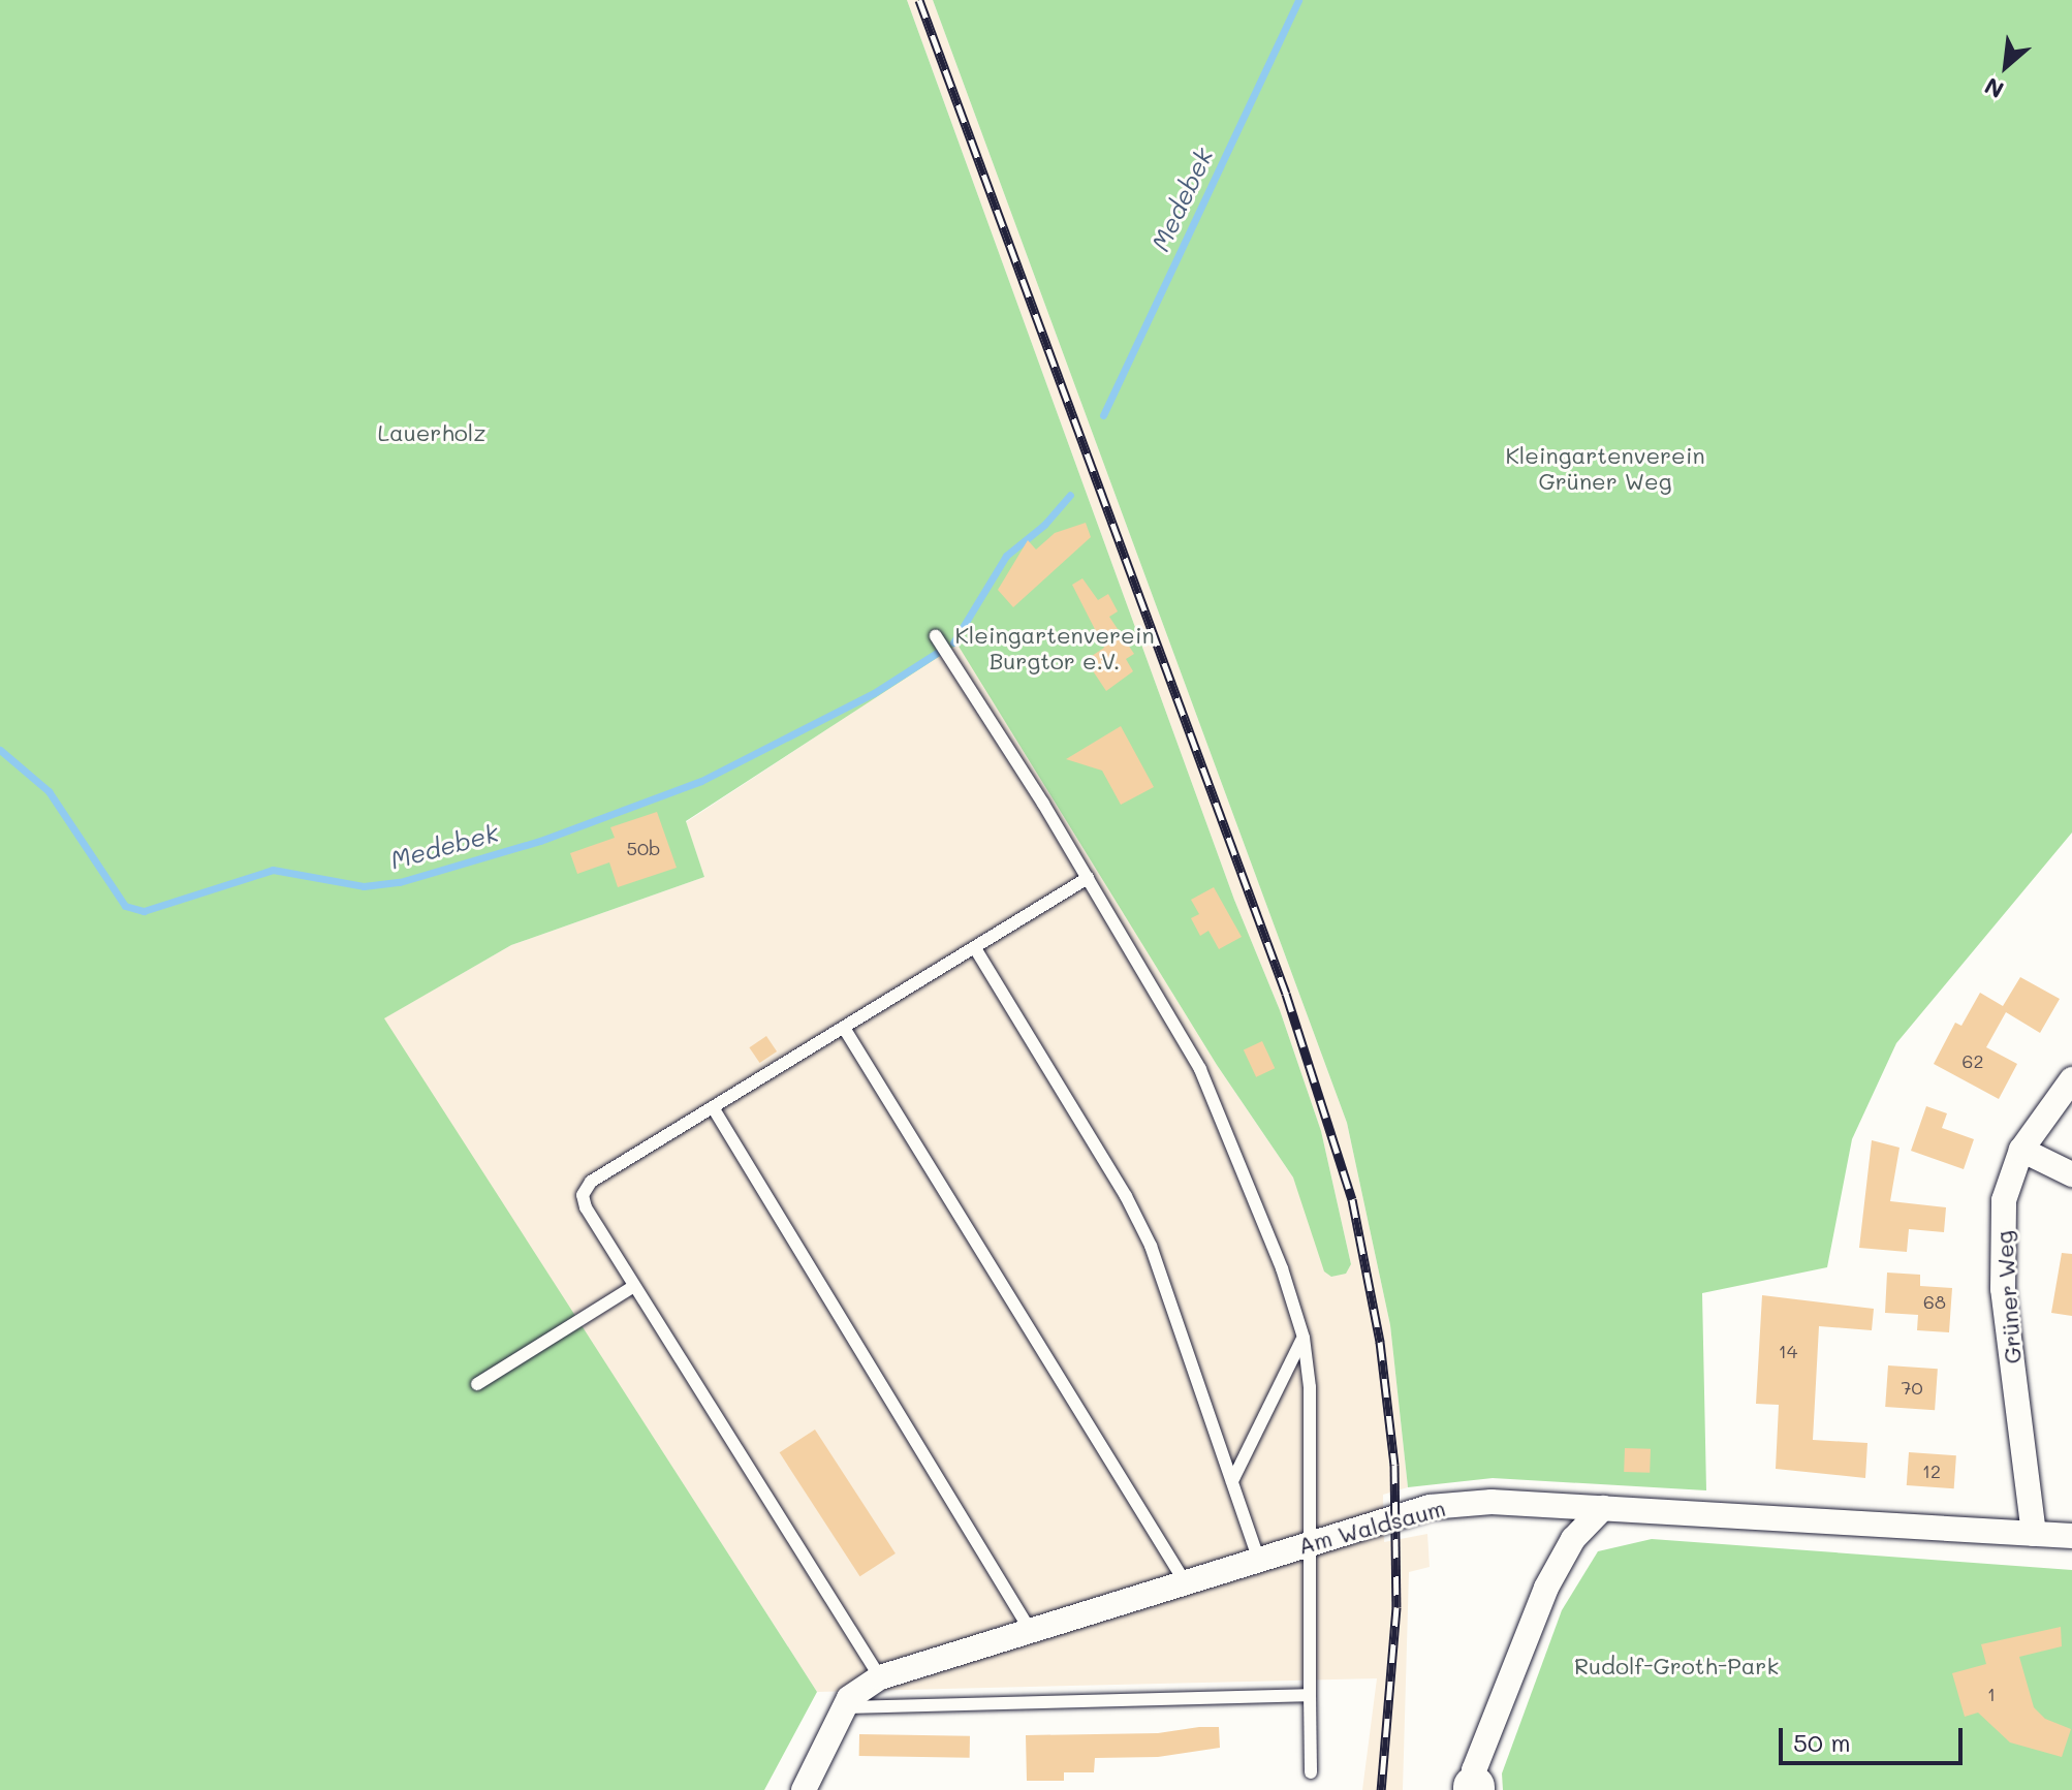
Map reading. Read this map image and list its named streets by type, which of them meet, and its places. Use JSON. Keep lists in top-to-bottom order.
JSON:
{
  "streets": {
    "street": ["Grüner Weg", "Am Waldsaum"]
  },
  "crossings": [
    ["Grüner Weg", "Am Waldsaum"]
  ],
  "water": ["Medebek"],
  "parks": [
    "Lauerholz",
    "Kleingartenverein Grüner Weg",
    "Kleingartenverein Burgtor e.V.",
    "Rudolf-Groth-Park"
  ],
  "house_numbers": [
    "50b",
    "62",
    "68",
    "14",
    "70",
    "12",
    "1"
  ],
  "scale_bar": "50 m",
  "north": "bottom left"
}
